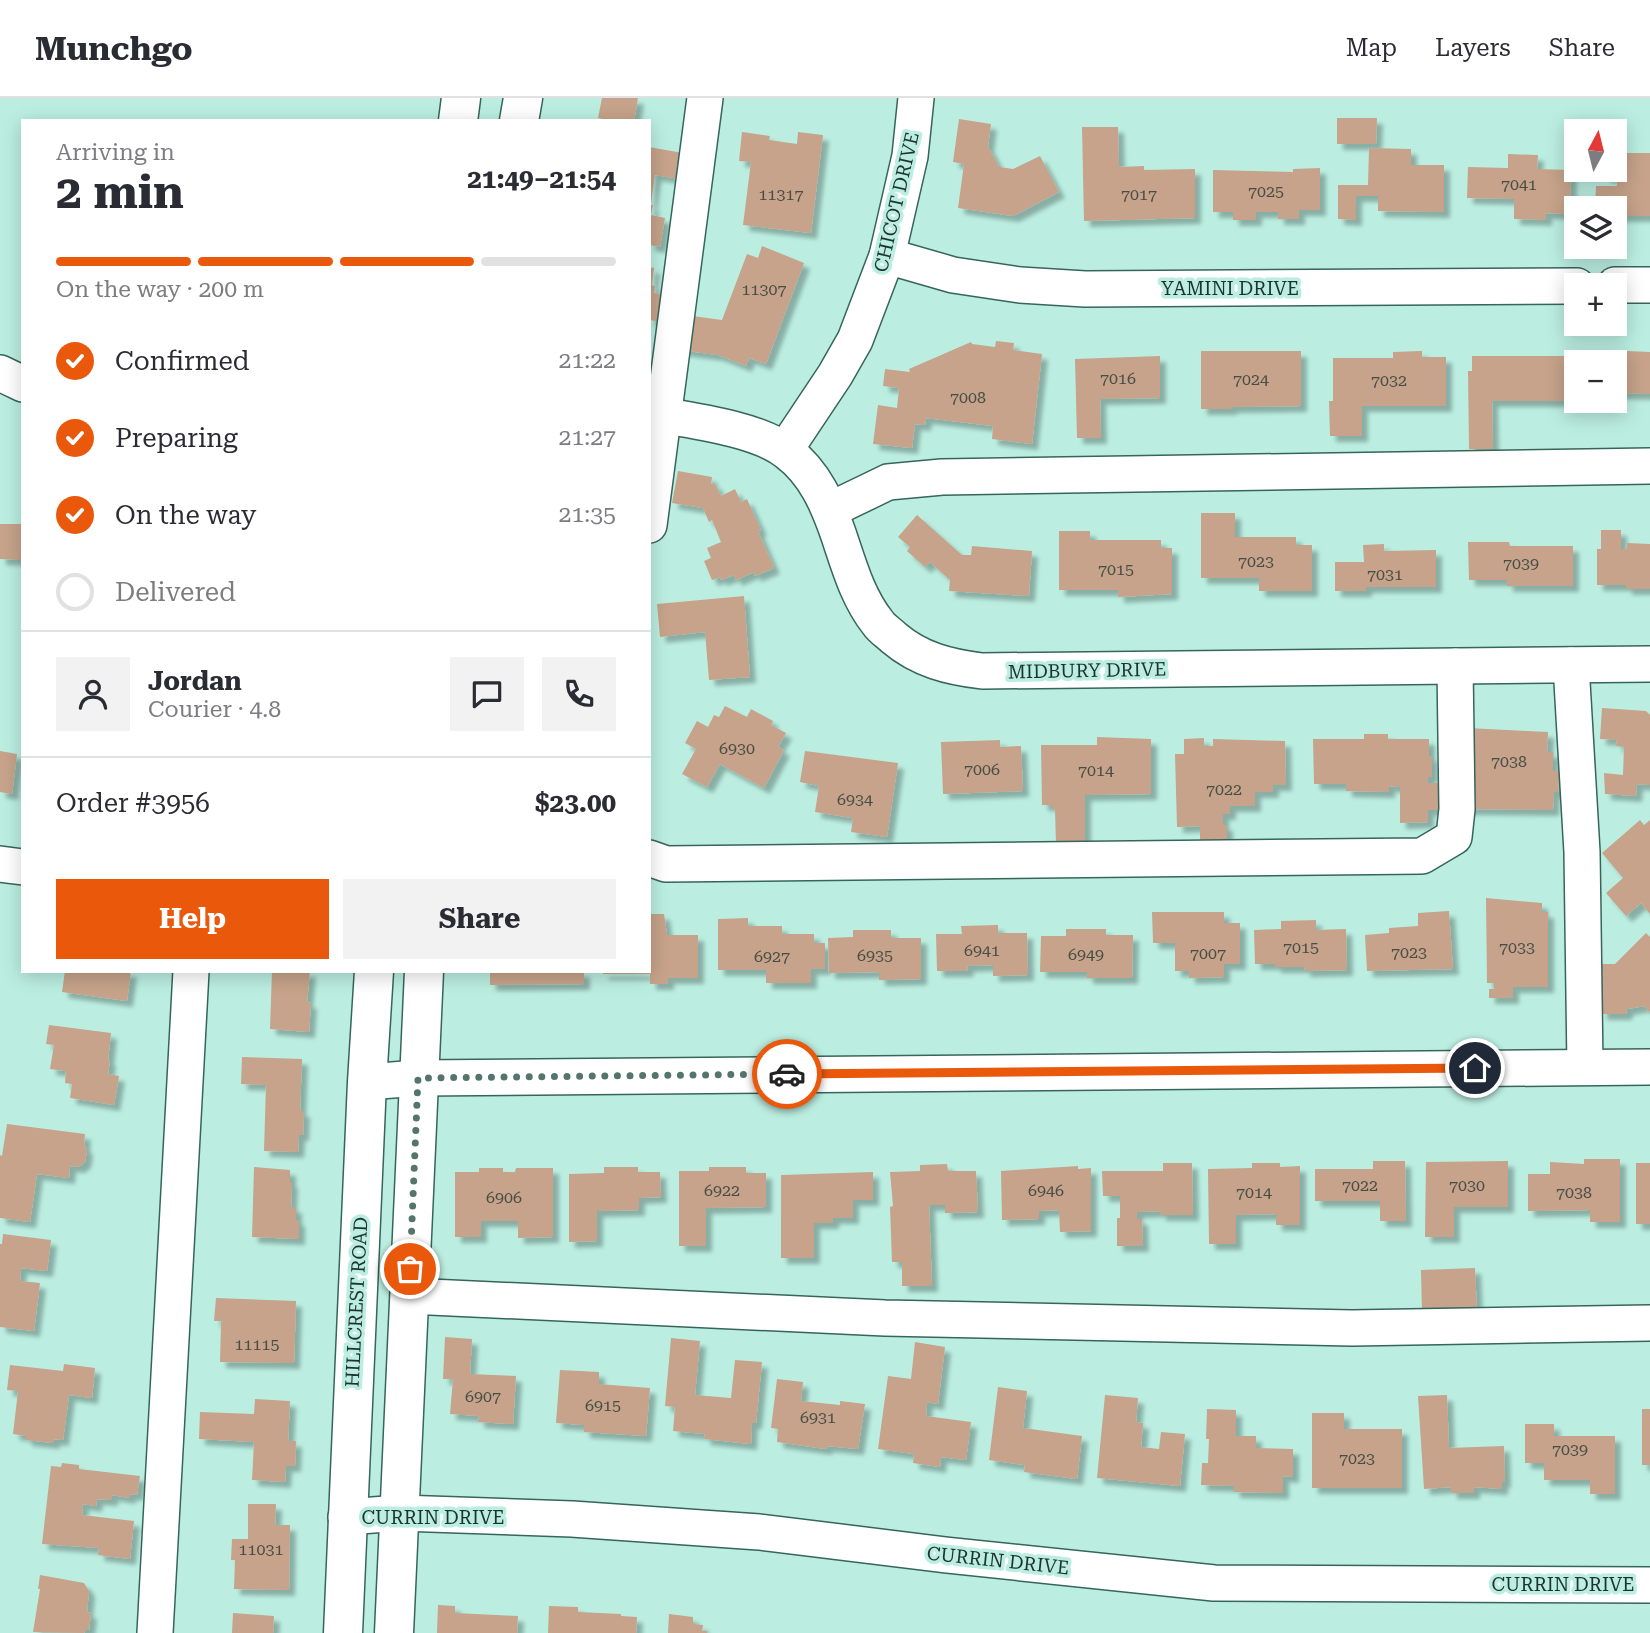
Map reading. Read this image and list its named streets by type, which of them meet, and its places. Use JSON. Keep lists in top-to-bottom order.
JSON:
{
  "streets": {
    "main road": ["HILLCREST ROAD"],
    "street": [
      "CHICOT DRIVE",
      "YAMINI DRIVE",
      "MIDBURY DRIVE",
      "CURRIN DRIVE"
    ]
  },
  "crossings": [
    ["CHICOT DRIVE", "YAMINI DRIVE"],
    ["CHICOT DRIVE", "MIDBURY DRIVE"],
    ["HILLCREST ROAD", "CURRIN DRIVE"]
  ],
  "house_numbers": [
    "7041",
    "7025",
    "11317",
    "7017",
    "11307",
    "7016",
    "7024",
    "7032",
    "7008",
    "7023",
    "7039",
    "7015",
    "7031",
    "6930",
    "7038",
    "7006",
    "7014",
    "7022",
    "6934",
    "7015",
    "7033",
    "6941",
    "7023",
    "7007",
    "6949",
    "6935",
    "6927",
    "7022",
    "7030",
    "6922",
    "6946",
    "7014",
    "7038",
    "6906",
    "11115",
    "6907",
    "6915",
    "6931",
    "7039",
    "7023",
    "11031"
  ],
  "north": "top",
  "page": {
    "header": "Munchgo",
    "nav": ["Map", "Layers", "Share"],
    "map_buttons": ["+", "−"],
    "heading": ["2 min", "Arriving in", "21:49–21:54"],
    "panel": [
      "Jordan",
      "Courier · 4.8",
      "Order #3956",
      "$23.00"
    ],
    "bar": "On the way · 200 m",
    "list": [
      ["Confirmed", "21:22"],
      ["Preparing", "21:27"],
      ["On the way", "21:35"],
      "Delivered"
    ],
    "buttons": ["Help", "Share"]
  }
}
